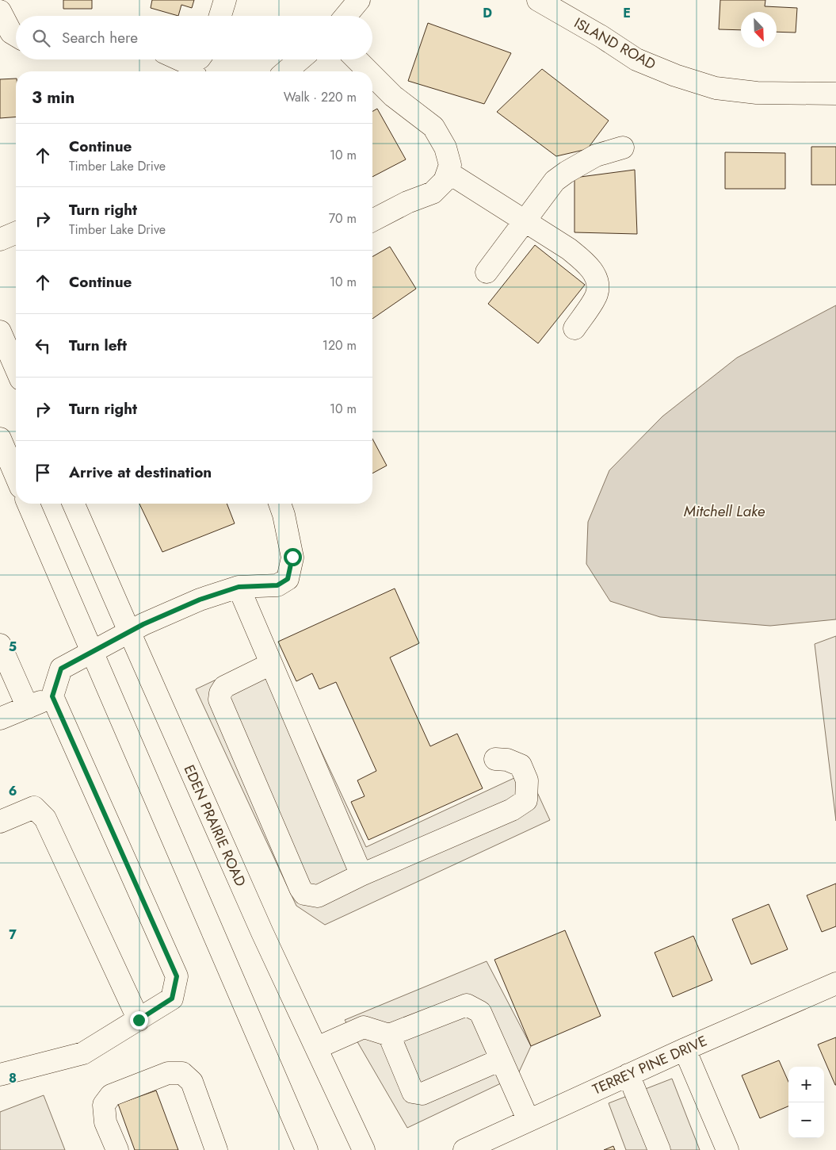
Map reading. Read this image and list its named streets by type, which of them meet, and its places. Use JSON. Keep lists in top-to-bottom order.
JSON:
{
  "streets": {
    "street": ["ISLAND ROAD", "EDEN PRAIRIE ROAD", "TERREY PINE DRIVE"]
  },
  "water": ["Mitchell Lake"],
  "north": "bottom right",
  "page": {
    "search": "Search here",
    "heading": ["3 min", "Walk · 220 m"],
    "list": [
      ["Continue", "Timber Lake Drive", "10 m"],
      ["Turn right", "Timber Lake Drive", "70 m"],
      ["Continue", "10 m"],
      ["Turn left", "120 m"],
      ["Turn right", "10 m"],
      "Arrive at destination"
    ],
    "map_buttons": ["+", "−"]
  },
  "grid": {
    "columns": ["D", "E"],
    "rows": [
      "5",
      "6",
      "7",
      "8"
    ]
  }
}
